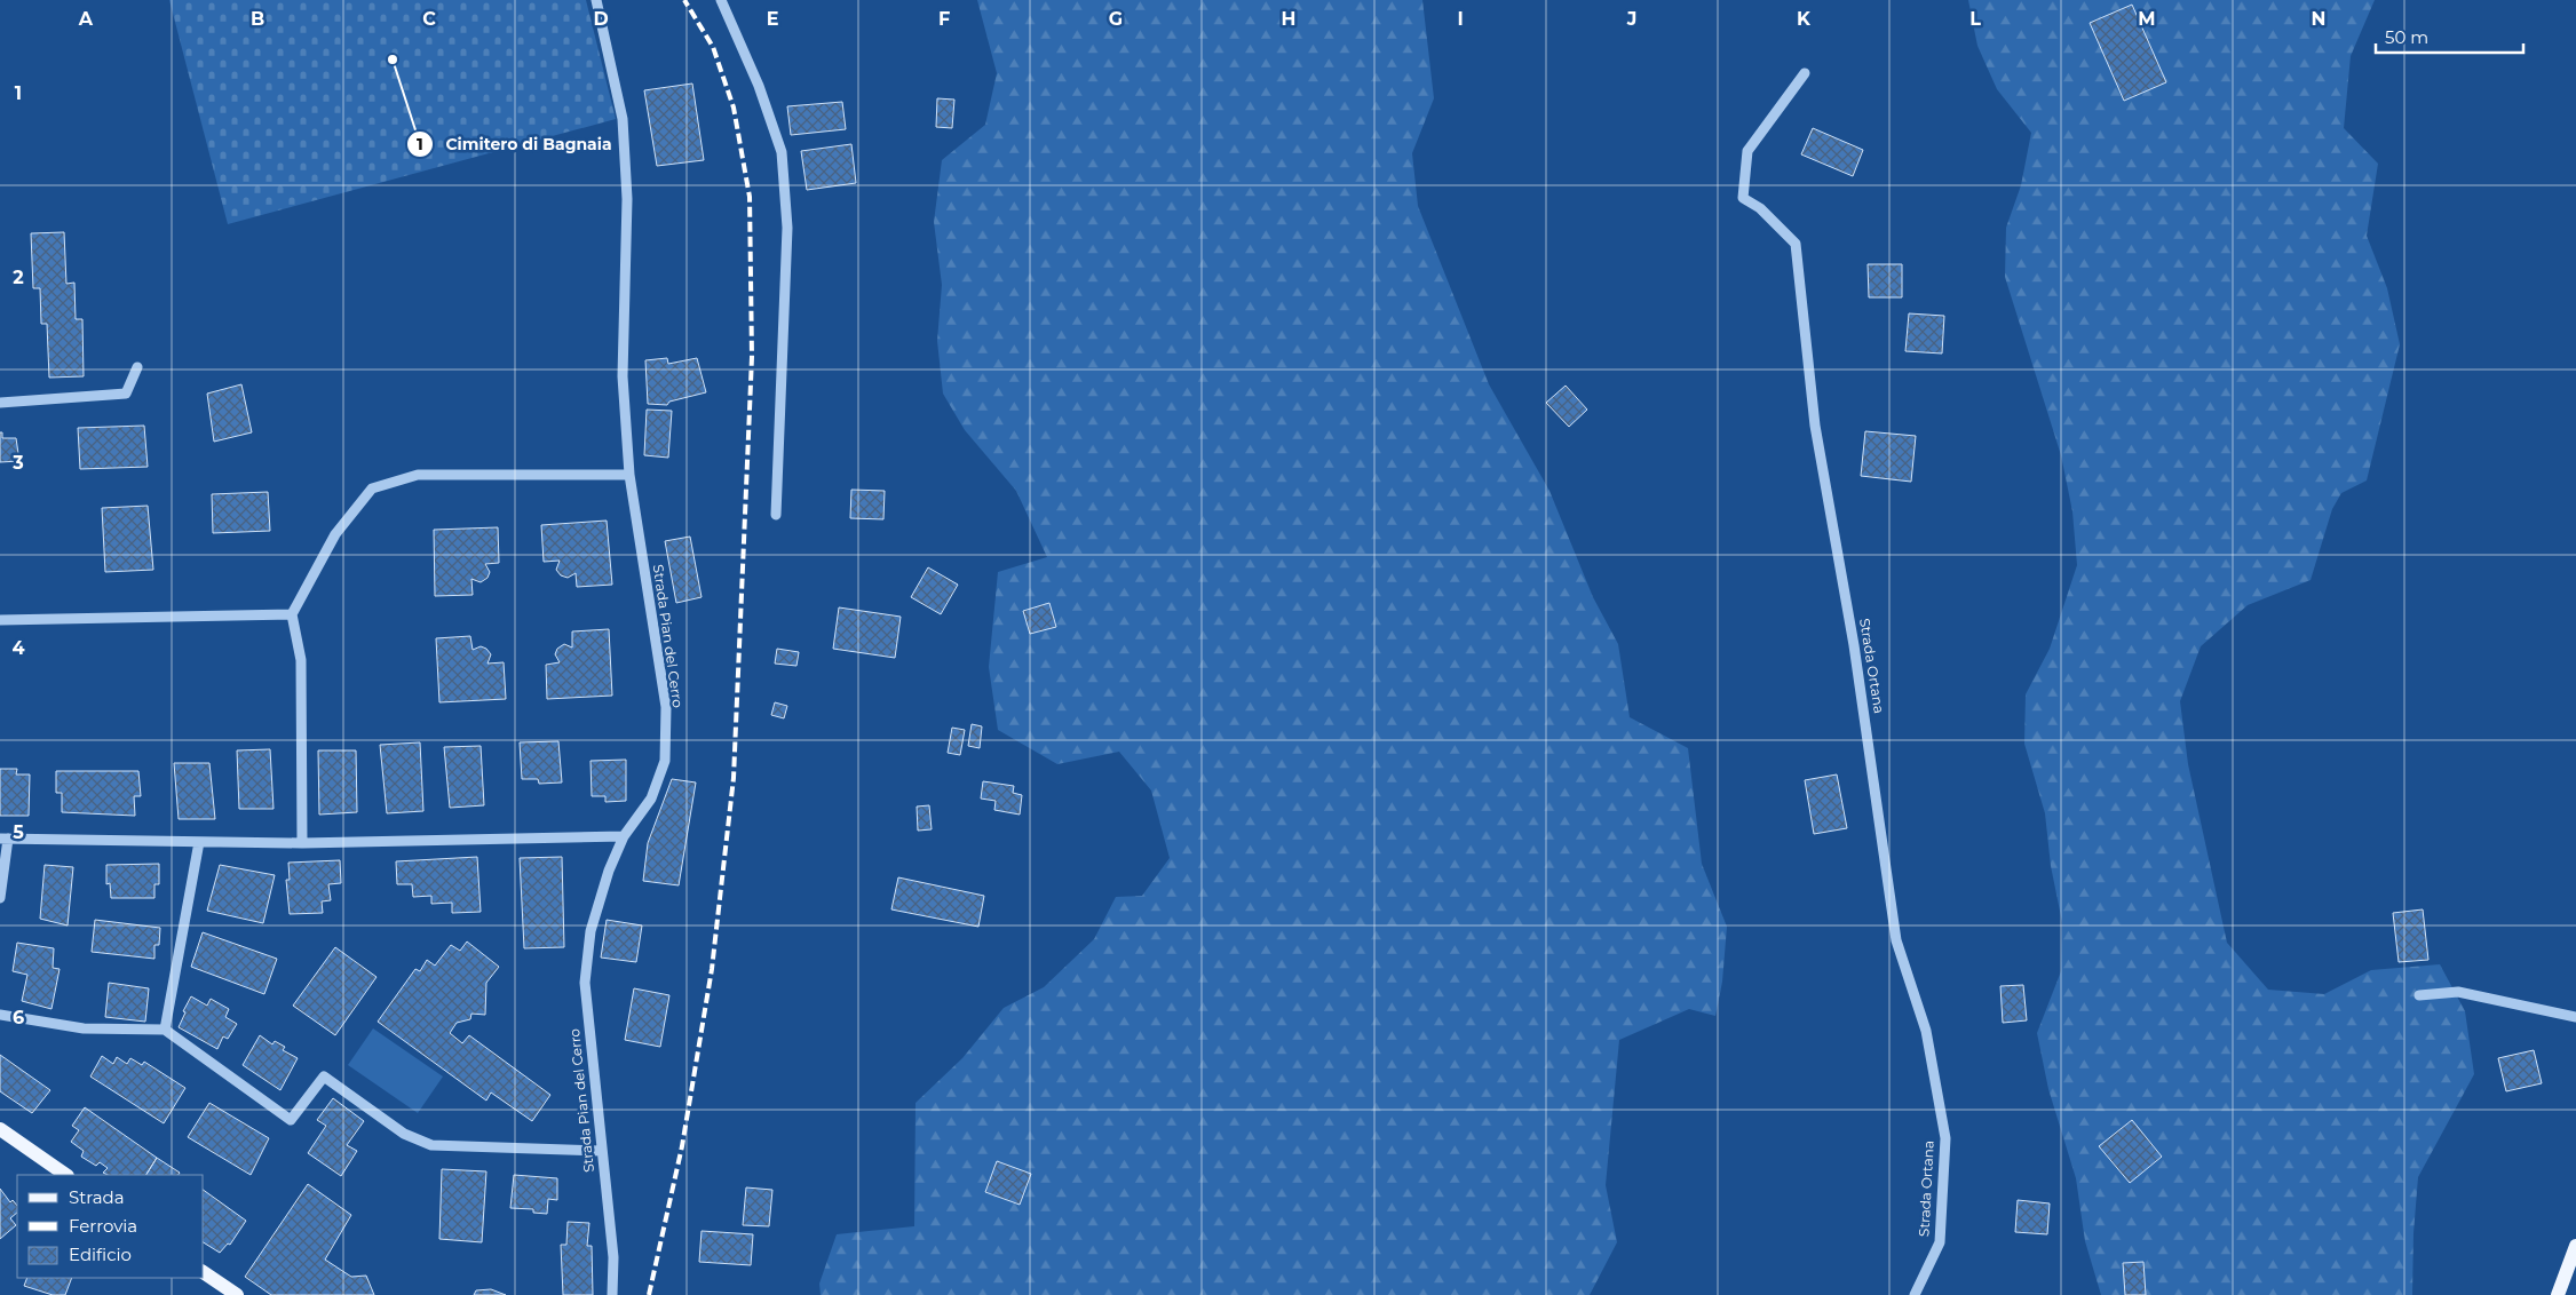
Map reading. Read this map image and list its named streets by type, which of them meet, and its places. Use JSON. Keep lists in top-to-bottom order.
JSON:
{
  "streets": {
    "street": ["Strada Pian del Cerro", "Strada Ortana"]
  },
  "places": ["Cimitero di Bagnaia"],
  "legend": ["Strada", "Ferrovia", "Edificio"],
  "scale_bar": "50 m",
  "grid": {
    "columns": [
      "A",
      "B",
      "C",
      "D",
      "E",
      "F",
      "G",
      "H",
      "I",
      "J",
      "K",
      "L",
      "M",
      "N"
    ],
    "rows": [
      "1",
      "2",
      "3",
      "4",
      "5",
      "6"
    ]
  }
}
